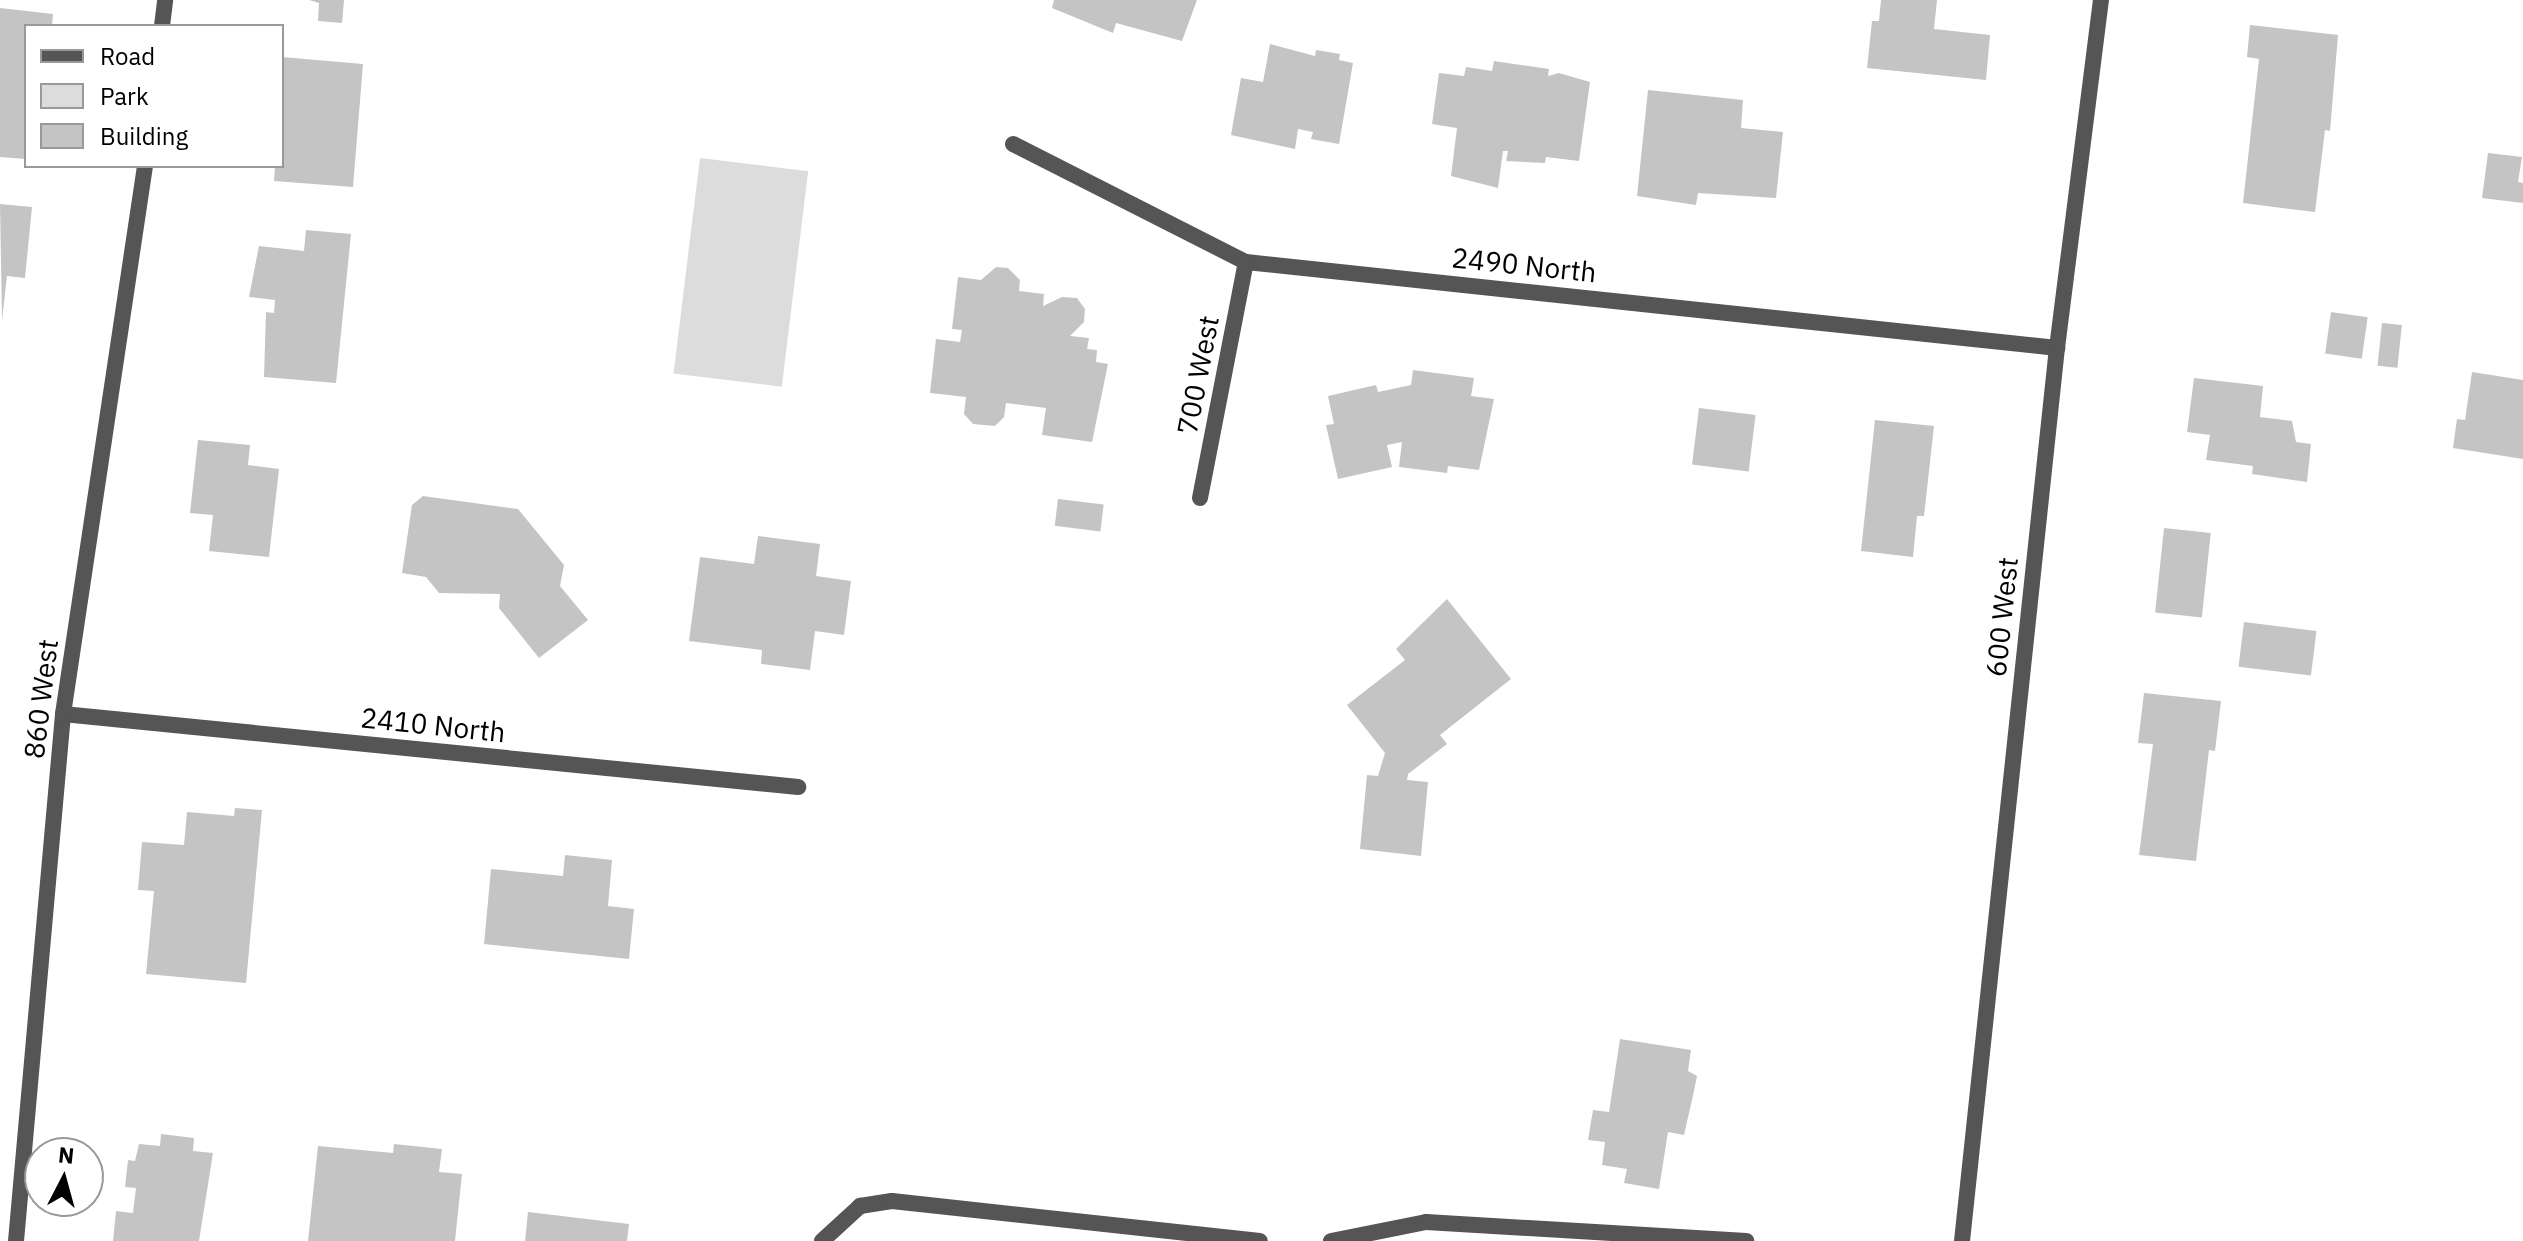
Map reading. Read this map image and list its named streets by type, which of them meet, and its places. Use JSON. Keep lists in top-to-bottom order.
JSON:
{
  "streets": {
    "street": [
      "2490 North",
      "700 West",
      "600 West",
      "860 West",
      "2410 North"
    ]
  },
  "crossings": [
    ["2490 North", "700 West"],
    ["2490 North", "600 West"],
    ["860 West", "2410 North"]
  ],
  "legend": ["Road", "Park", "Building"],
  "north": "top"
}
